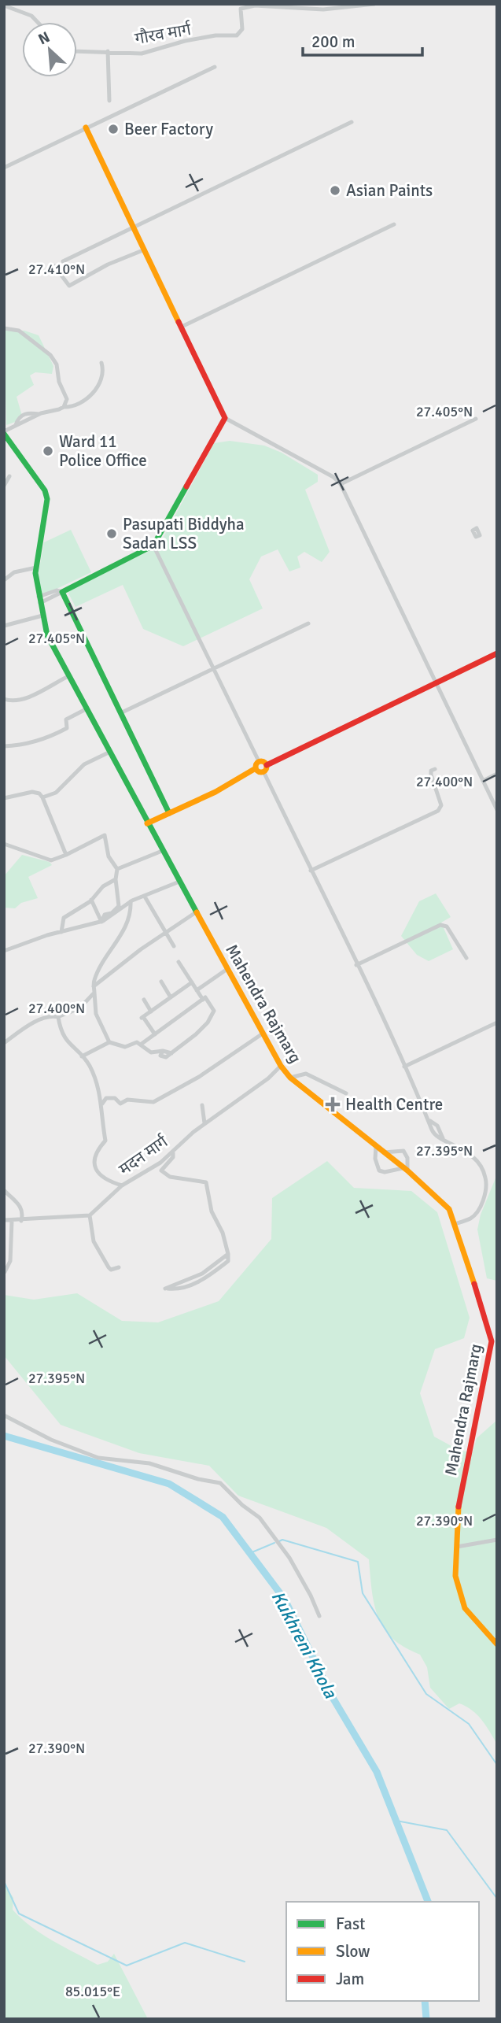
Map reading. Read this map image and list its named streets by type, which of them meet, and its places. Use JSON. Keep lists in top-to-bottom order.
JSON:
{
  "streets": {
    "main road": ["Mahendra Rajmarg"],
    "street": ["गौरव मार्ग", "मदन मार्ग"]
  },
  "crossings": [
    ["Mahendra Rajmarg", "मदन मार्ग"]
  ],
  "water": ["Kukhreni Khola"],
  "places": {
    "other": [
      "Beer Factory",
      "Asian Paints",
      "Ward 11 Police Office",
      "Pasupati Biddyha Sadan LSS"
    ],
    "health": ["Health Centre"]
  },
  "legend": ["Fast", "Slow", "Jam"],
  "scale_bar": "200 m",
  "north": "top left",
  "coordinates": [
    "27.410°N",
    "27.405°N",
    "27.400°N",
    "27.395°N",
    "27.390°N",
    "85.015°E"
  ]
}
